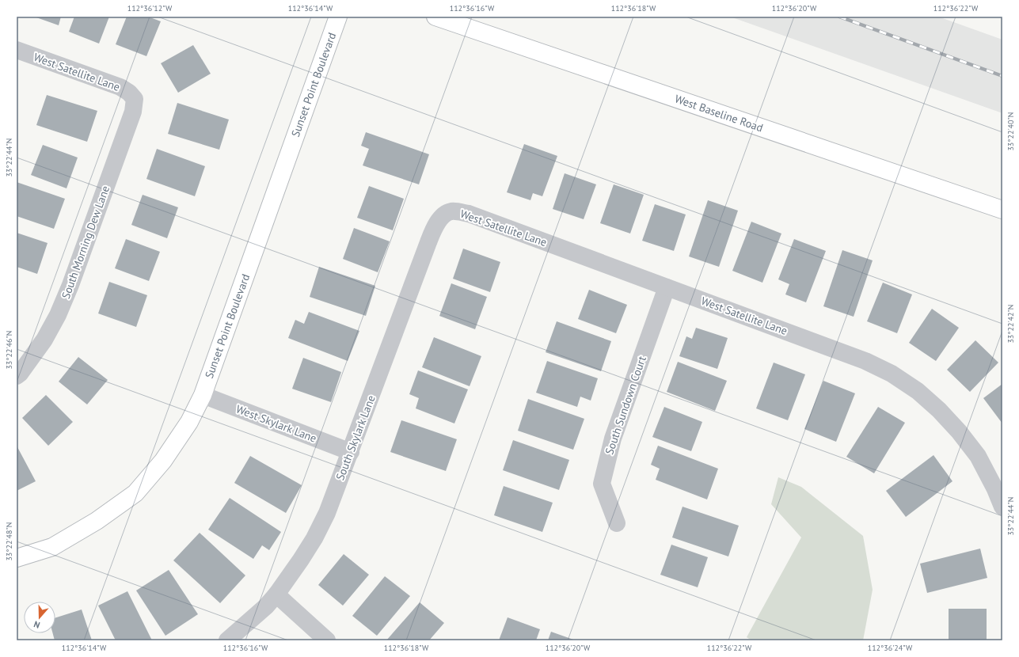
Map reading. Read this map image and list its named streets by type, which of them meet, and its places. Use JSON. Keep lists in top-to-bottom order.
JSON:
{
  "streets": {
    "street": [
      "West Satellite Lane",
      "Sunset Point Boulevard",
      "West Baseline Road",
      "South Morning Dew Lane",
      "South Sundown Court",
      "West Skylark Lane",
      "South Skylark Lane"
    ]
  },
  "crossings": [
    ["West Satellite Lane", "South Morning Dew Lane"],
    ["West Satellite Lane", "South Sundown Court"],
    ["West Satellite Lane", "South Skylark Lane"],
    ["Sunset Point Boulevard", "West Skylark Lane"],
    ["West Skylark Lane", "South Skylark Lane"]
  ],
  "north": "bottom",
  "coordinates": [
    "112°36'12\"W",
    "112°36'14\"W",
    "112°36'16\"W",
    "112°36'18\"W",
    "112°36'20\"W",
    "112°36'22\"W",
    "33°22'40\"N",
    "33°22'44\"N",
    "33°22'42\"N",
    "33°22'46\"N",
    "33°22'48\"N",
    "112°36'24\"W"
  ]
}
